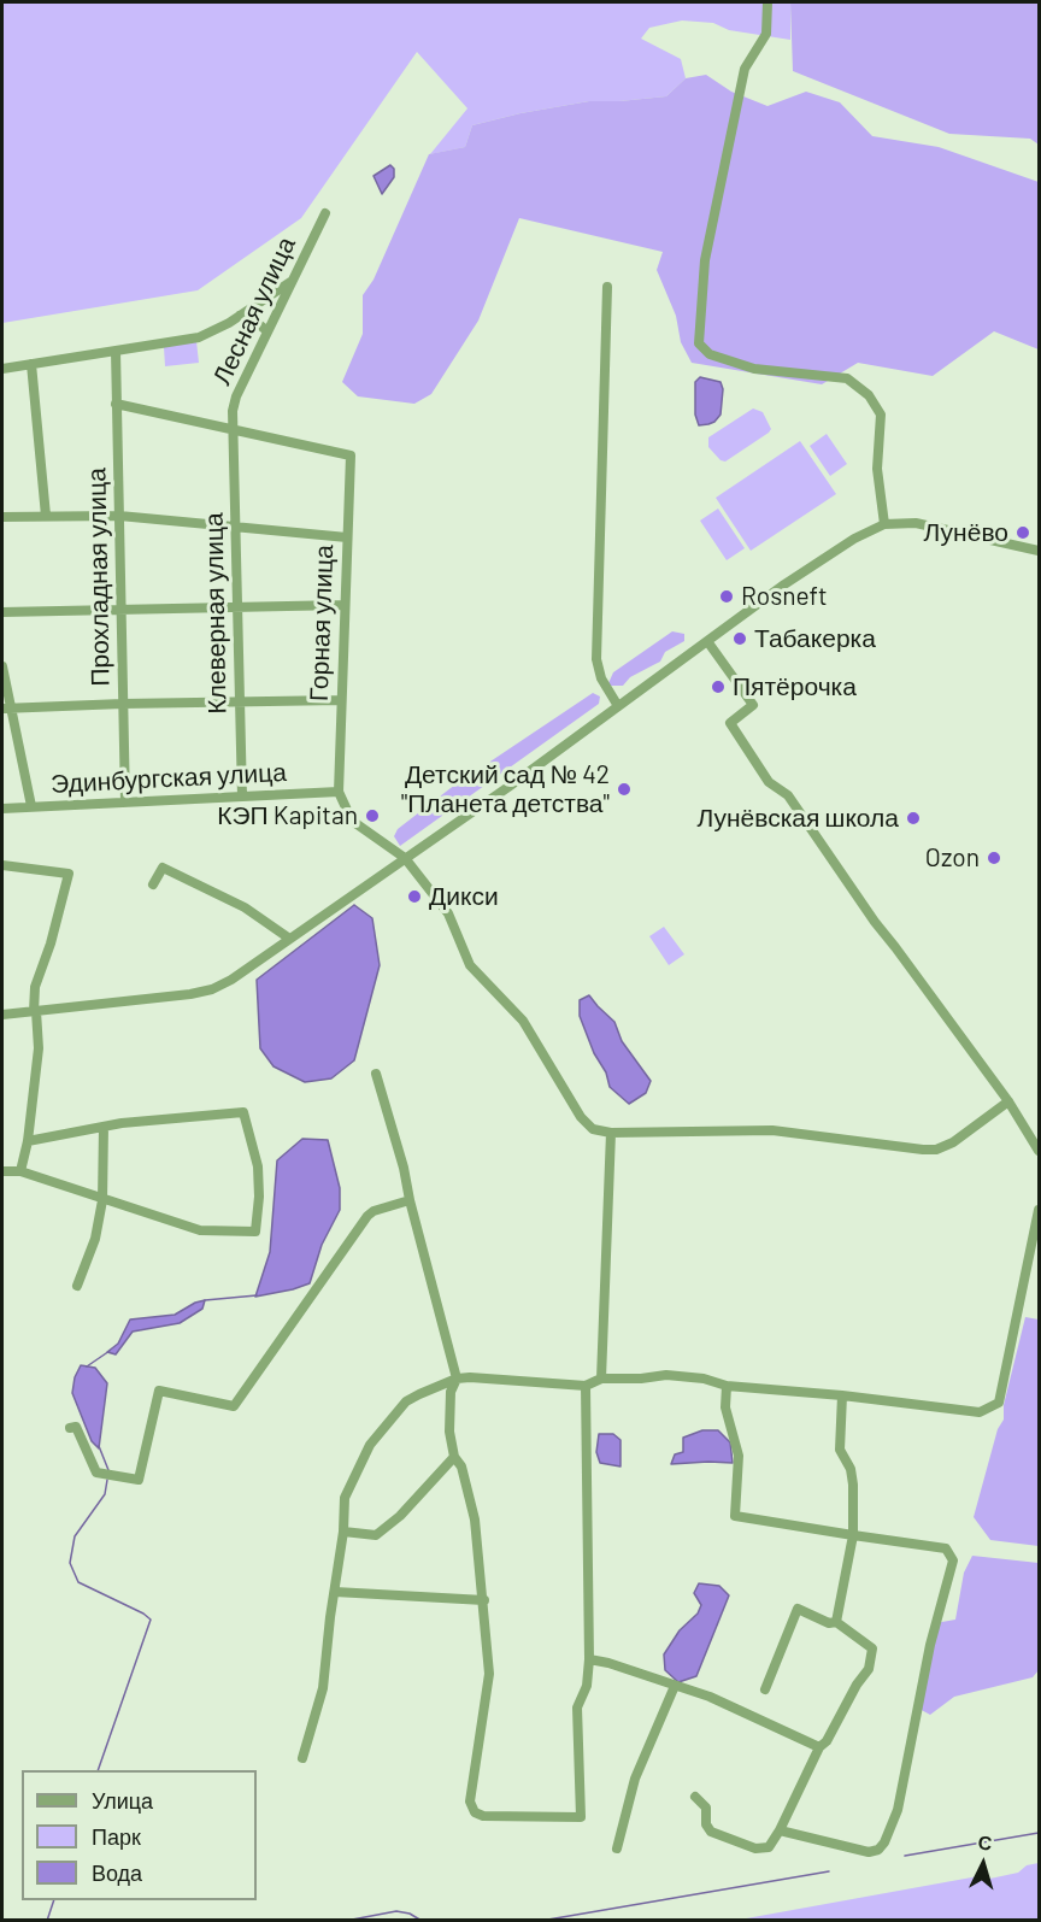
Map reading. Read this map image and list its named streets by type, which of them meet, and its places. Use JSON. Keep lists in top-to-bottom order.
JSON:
{
  "streets": {
    "street": [
      "Лесная улица",
      "Прохладная улица",
      "Клеверная улица",
      "Горная улица",
      "Эдинбургская улица"
    ]
  },
  "crossings": [
    ["Лесная улица", "Клеверная улица"],
    ["Лесная улица", "Горная улица"],
    ["Прохладная улица", "Эдинбургская улица"],
    ["Клеверная улица", "Горная улица"],
    ["Клеверная улица", "Эдинбургская улица"],
    ["Горная улица", "Эдинбургская улица"]
  ],
  "places": [
    "Лунёво",
    "Rosneft",
    "Табакерка",
    "Пятёрочка",
    "Детский сад № 42 \"Планета детства\"",
    "КЭП Kapitan",
    "Лунёвская школа",
    "Ozon",
    "Дикси"
  ],
  "legend": ["Улица", "Парк", "Вода"],
  "north": "top"
}
